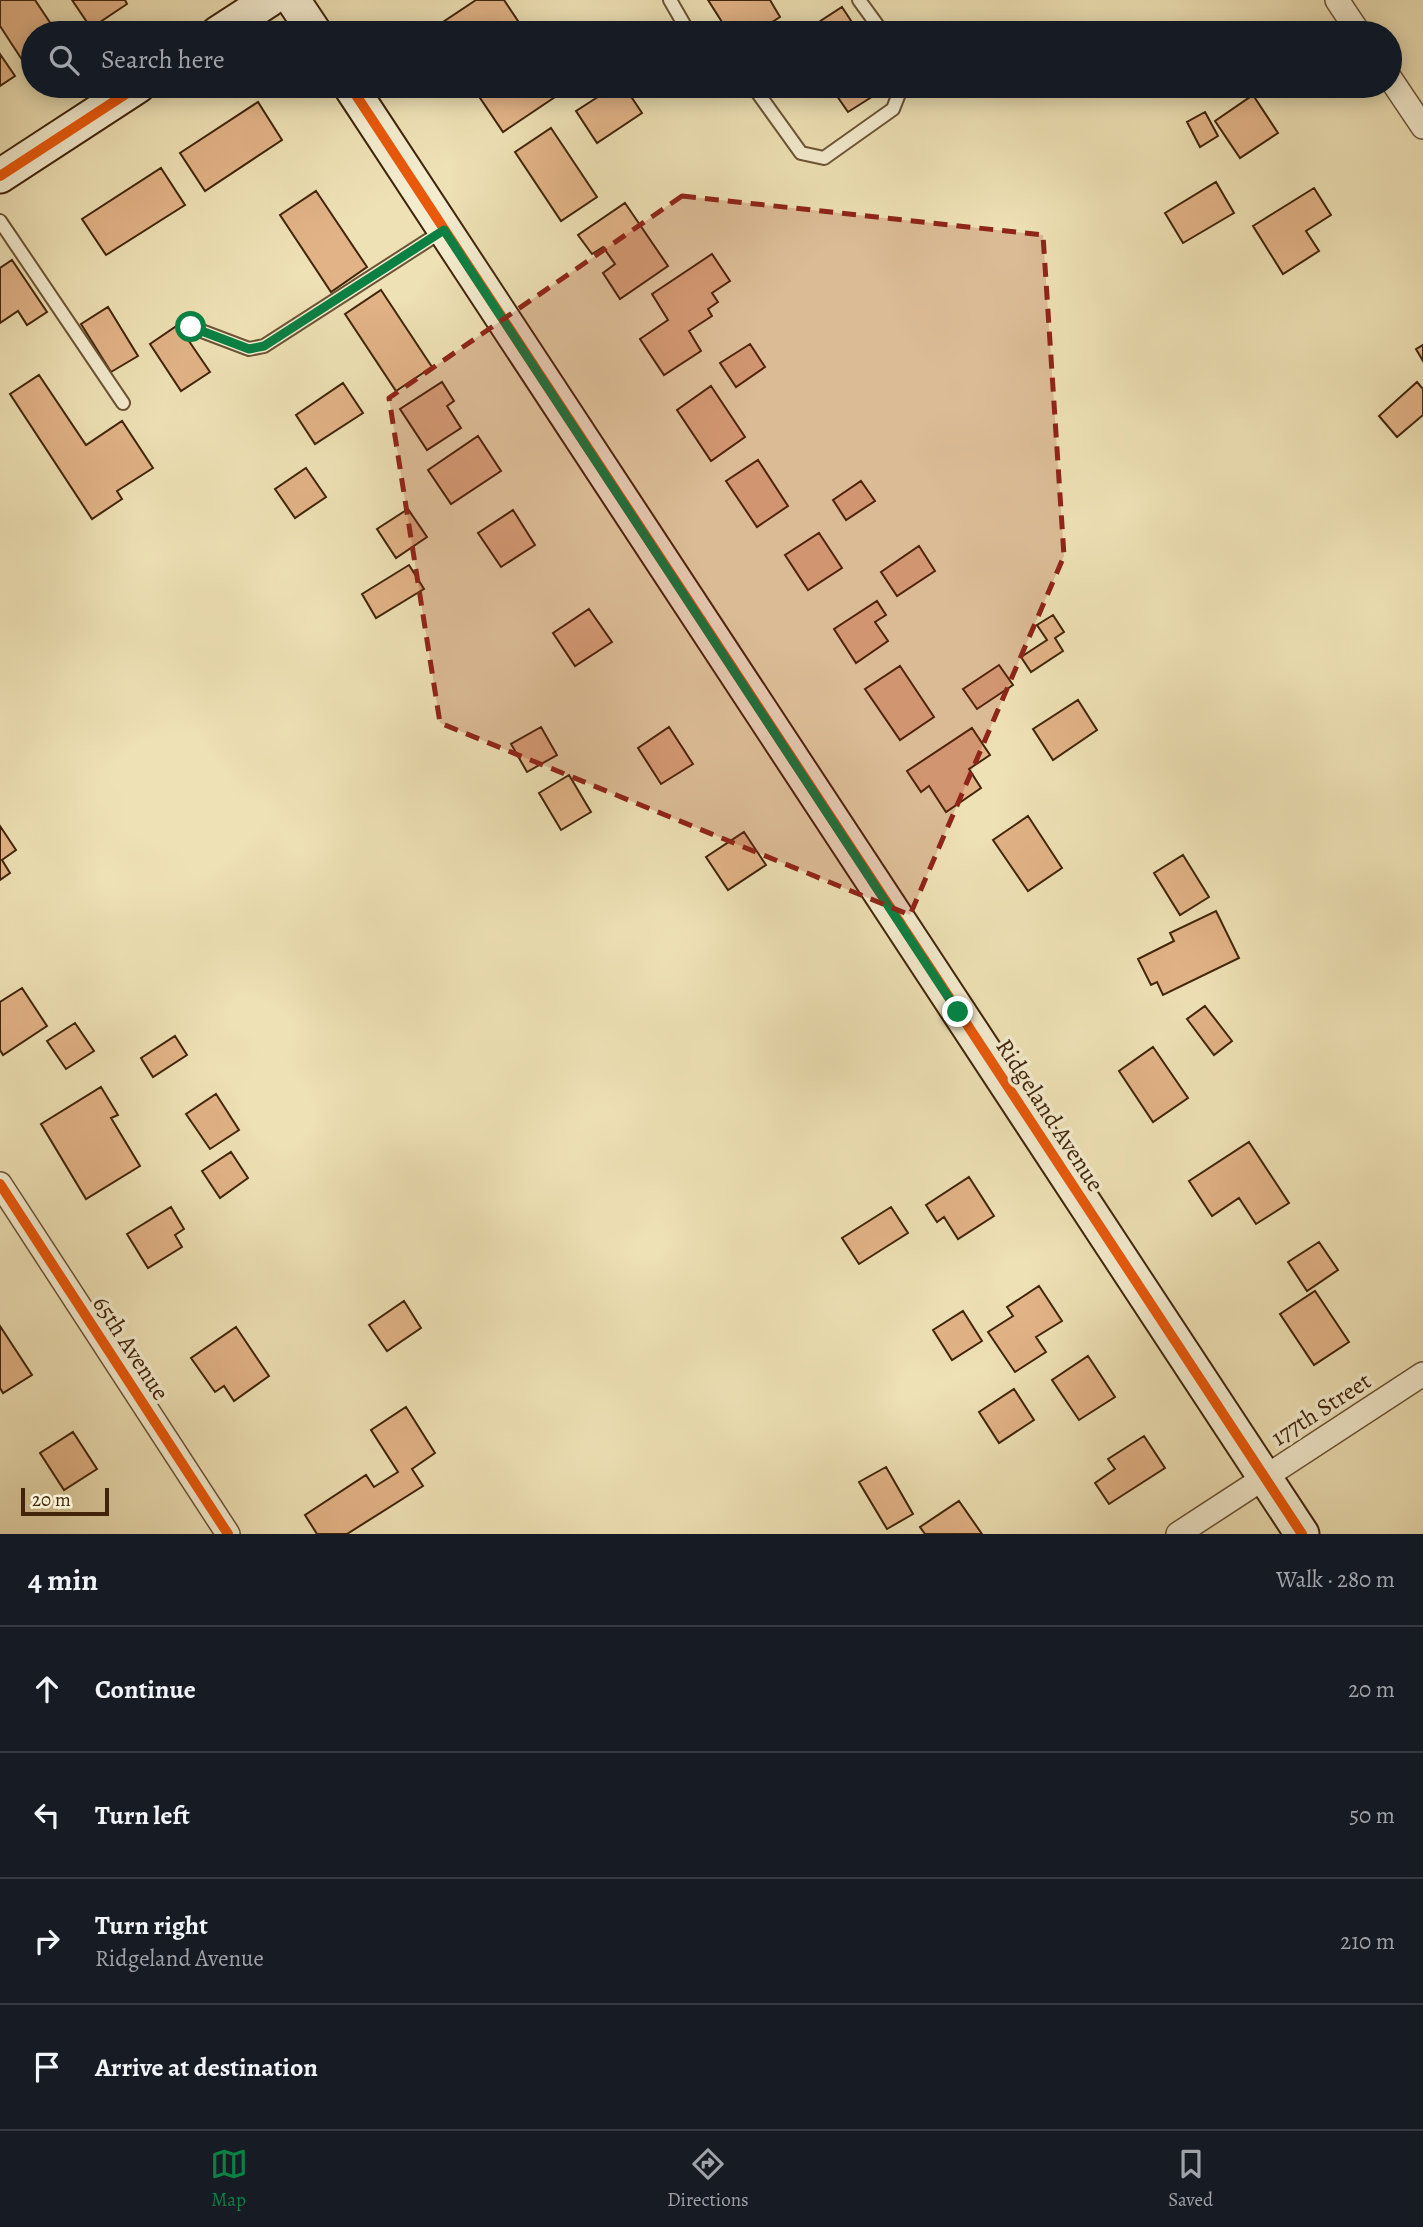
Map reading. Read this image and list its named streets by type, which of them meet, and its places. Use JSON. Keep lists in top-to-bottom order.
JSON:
{
  "streets": {
    "street": ["Ridgeland Avenue", "65th Avenue", "177th Street"]
  },
  "crossings": [
    ["Ridgeland Avenue", "177th Street"]
  ],
  "scale_bar": "20 m",
  "page": {
    "search": "Search here",
    "scale": "20 m",
    "heading": ["4 min", "Walk · 280 m"],
    "list": [
      ["Continue", "20 m"],
      ["Turn left", "50 m"],
      ["Turn right", "Ridgeland Avenue", "210 m"],
      "Arrive at destination"
    ],
    "nav": ["Map", "Directions", "Saved"]
  }
}
